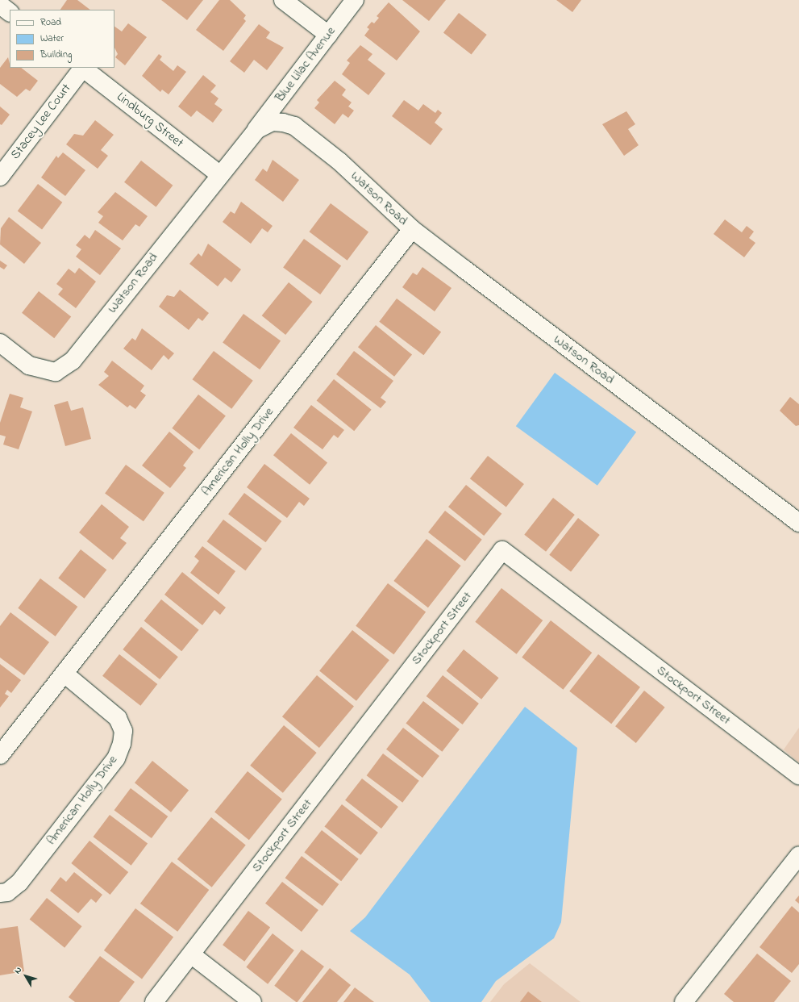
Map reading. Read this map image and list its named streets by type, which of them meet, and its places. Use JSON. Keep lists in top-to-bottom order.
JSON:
{
  "streets": {
    "street": [
      "Blue Lilac Avenue",
      "Lindburg Street",
      "Stacey Lee Court",
      "Watson Road",
      "American Holly Drive",
      "Stockport Street"
    ]
  },
  "crossings": [
    ["Blue Lilac Avenue", "Watson Road"],
    ["Lindburg Street", "Stacey Lee Court"],
    ["Lindburg Street", "Watson Road"],
    ["Watson Road", "American Holly Drive"]
  ],
  "legend": ["Road", "Water", "Building"],
  "north": "top left"
}
